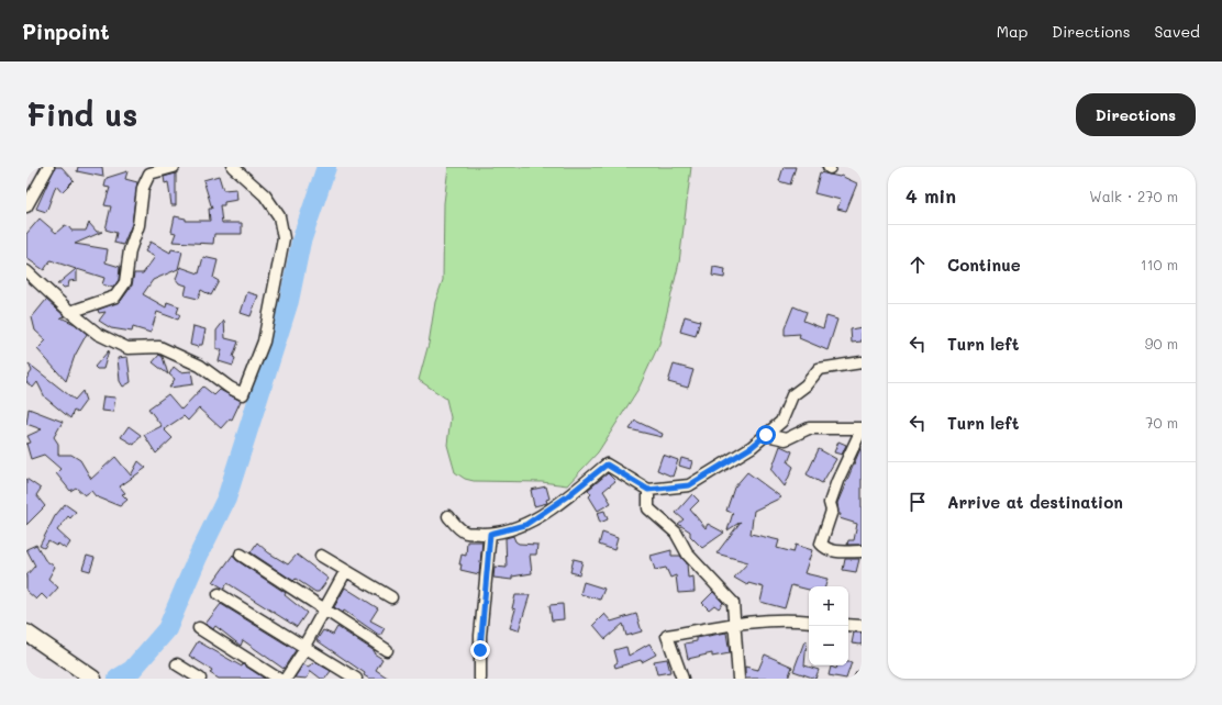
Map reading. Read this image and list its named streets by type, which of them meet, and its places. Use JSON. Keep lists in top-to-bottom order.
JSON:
{
  "page": {
    "header": "Pinpoint",
    "nav": ["Map", "Directions", "Saved"],
    "buttons": "Directions",
    "title": "Find us",
    "heading": ["4 min", "Walk · 270 m"],
    "list": [
      ["Continue", "110 m"],
      ["Turn left", "90 m"],
      ["Turn left", "70 m"],
      "Arrive at destination"
    ],
    "map_buttons": ["+", "−"]
  }
}
